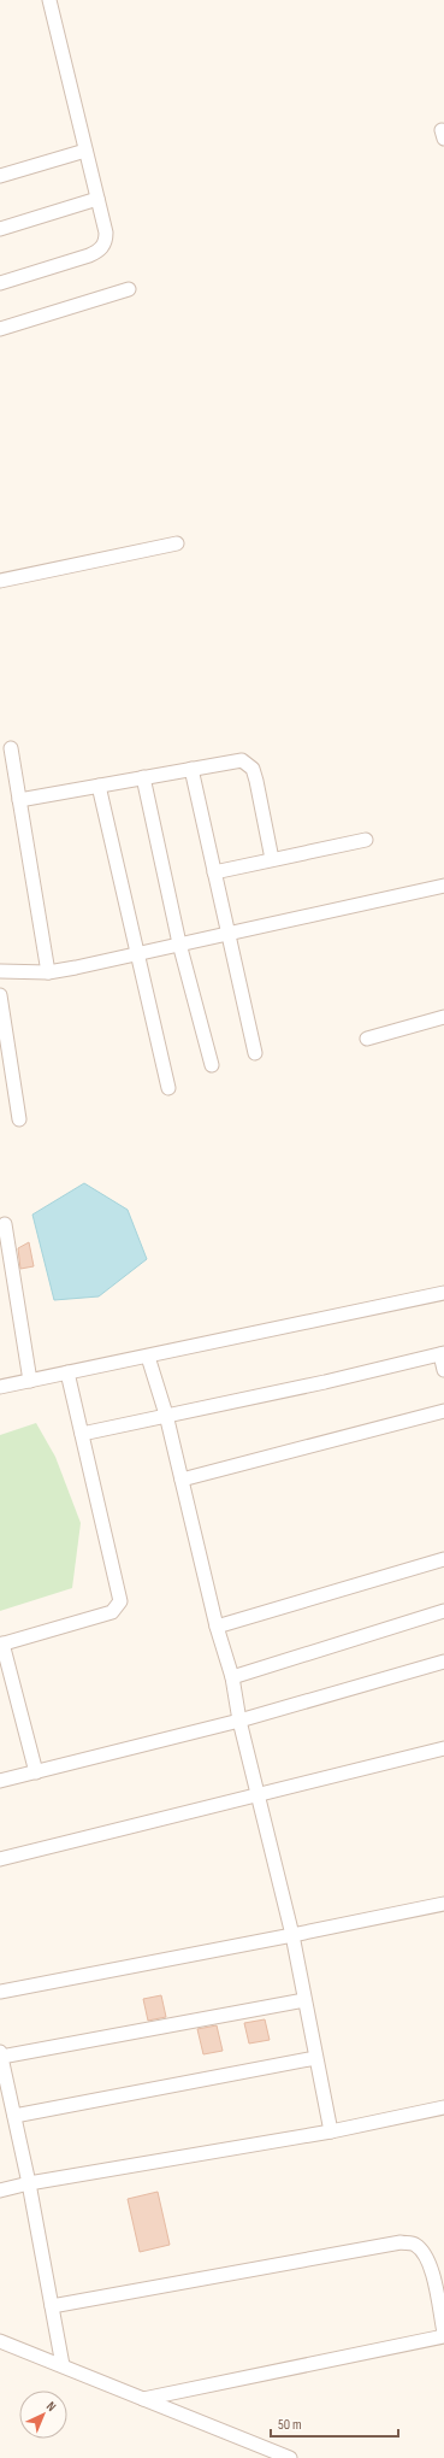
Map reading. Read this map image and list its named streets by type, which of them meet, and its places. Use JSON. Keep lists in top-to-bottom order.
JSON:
{
  "scale_bar": "50 m",
  "north": "top right"
}
